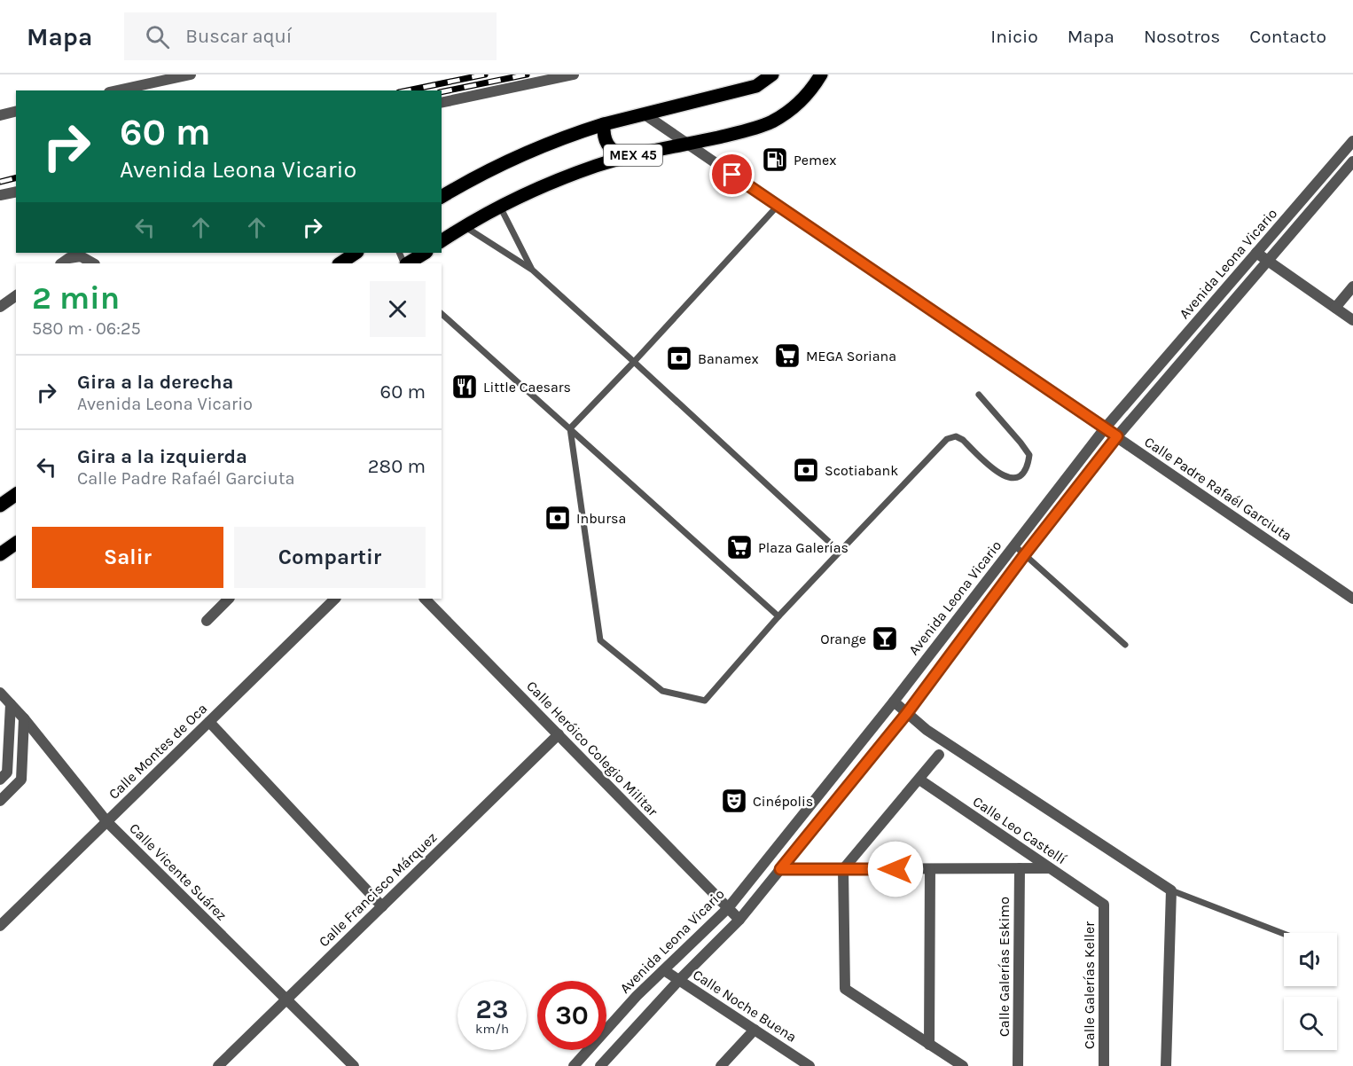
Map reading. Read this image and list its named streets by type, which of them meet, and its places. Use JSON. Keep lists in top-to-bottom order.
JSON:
{
  "streets": {
    "main road": ["MEX 45"],
    "street": [
      "Avenida Leona Vicario",
      "Calle Padre Rafaél Garciuta",
      "Calle Heróico Colegio Militar",
      "Calle Montes de Oca",
      "Calle Leo Castellí",
      "Calle Vicente Suárez",
      "Calle Francisco Márquez",
      "Calle Galerías Eskimo",
      "Calle Galerías Keller",
      "Calle Noche Buena"
    ]
  },
  "crossings": [
    ["MEX 45", "Calle Padre Rafaél Garciuta"],
    ["Avenida Leona Vicario", "Calle Padre Rafaél Garciuta"],
    ["Avenida Leona Vicario", "Calle Heróico Colegio Militar"],
    ["Avenida Leona Vicario", "Calle Noche Buena"],
    ["Calle Heróico Colegio Militar", "Calle Francisco Márquez"],
    ["Calle Montes de Oca", "Calle Vicente Suárez"],
    ["Calle Leo Castellí", "Calle Galerías Keller"],
    ["Calle Vicente Suárez", "Calle Francisco Márquez"]
  ],
  "places": {
    "fuel station": ["Pemex"],
    "supermarket": ["MEGA Soriana", "Plaza Galerías"],
    "bank": ["Banamex", "Scotiabank", "Inbursa"],
    "restaurant": ["Little Caesars"],
    "bar": ["Orange"],
    "theatre": ["Cinépolis"]
  },
  "page": {
    "header": "Mapa",
    "search": "Buscar aquí",
    "nav": [
      "Inicio",
      "Mapa",
      "Nosotros",
      "Contacto"
    ],
    "turn": ["60 m", "Avenida Leona Vicario"],
    "heading": ["2 min", "580 m · 06:25"],
    "list": [
      {
        "name": "Gira a la derecha",
        "note": "Avenida Leona Vicario",
        "value": "60 m"
      },
      {
        "name": "Gira a la izquierda",
        "note": "Calle Padre Rafaél Garciuta",
        "value": "280 m"
      }
    ],
    "buttons": ["Salir", "Compartir"],
    "speed": "23 km/h",
    "limit": "30"
  }
}
